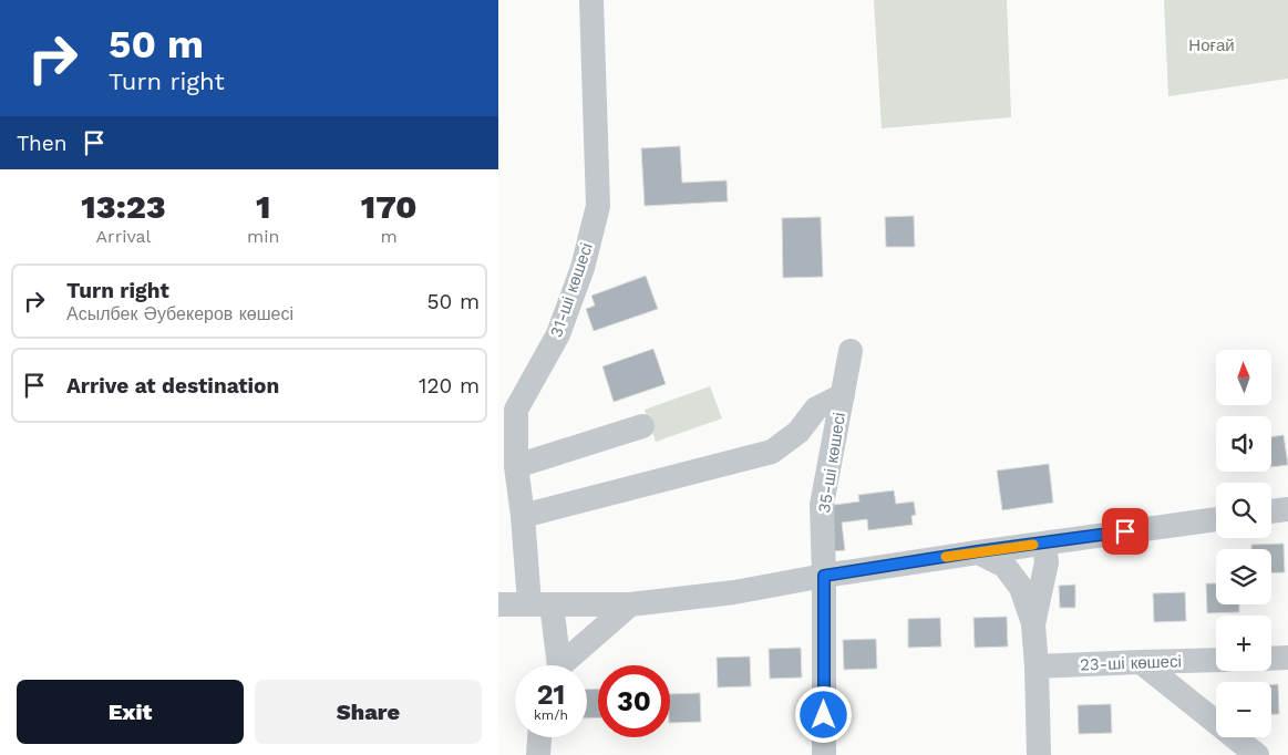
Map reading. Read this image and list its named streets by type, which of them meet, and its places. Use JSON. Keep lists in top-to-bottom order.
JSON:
{
  "streets": {
    "street": ["31-ші көшесі", "35-ші көшесі", "23-ші көшесі"]
  },
  "parks": ["Ноғай"],
  "north": "top",
  "page": {
    "turn": ["50 m", "Turn right"],
    "then": "Then",
    "eta": [
      "13:23",
      "Arrival",
      "1",
      "min",
      "170",
      "m"
    ],
    "list": [
      {
        "name": "Turn right",
        "note": "Асылбек Әубекеров көшесі",
        "value": "50 m"
      },
      {
        "name": "Arrive at destination",
        "value": "120 m"
      }
    ],
    "map_buttons": ["+", "−"],
    "speed": "21 km/h",
    "limit": "30",
    "buttons": ["Exit", "Share"]
  }
}
